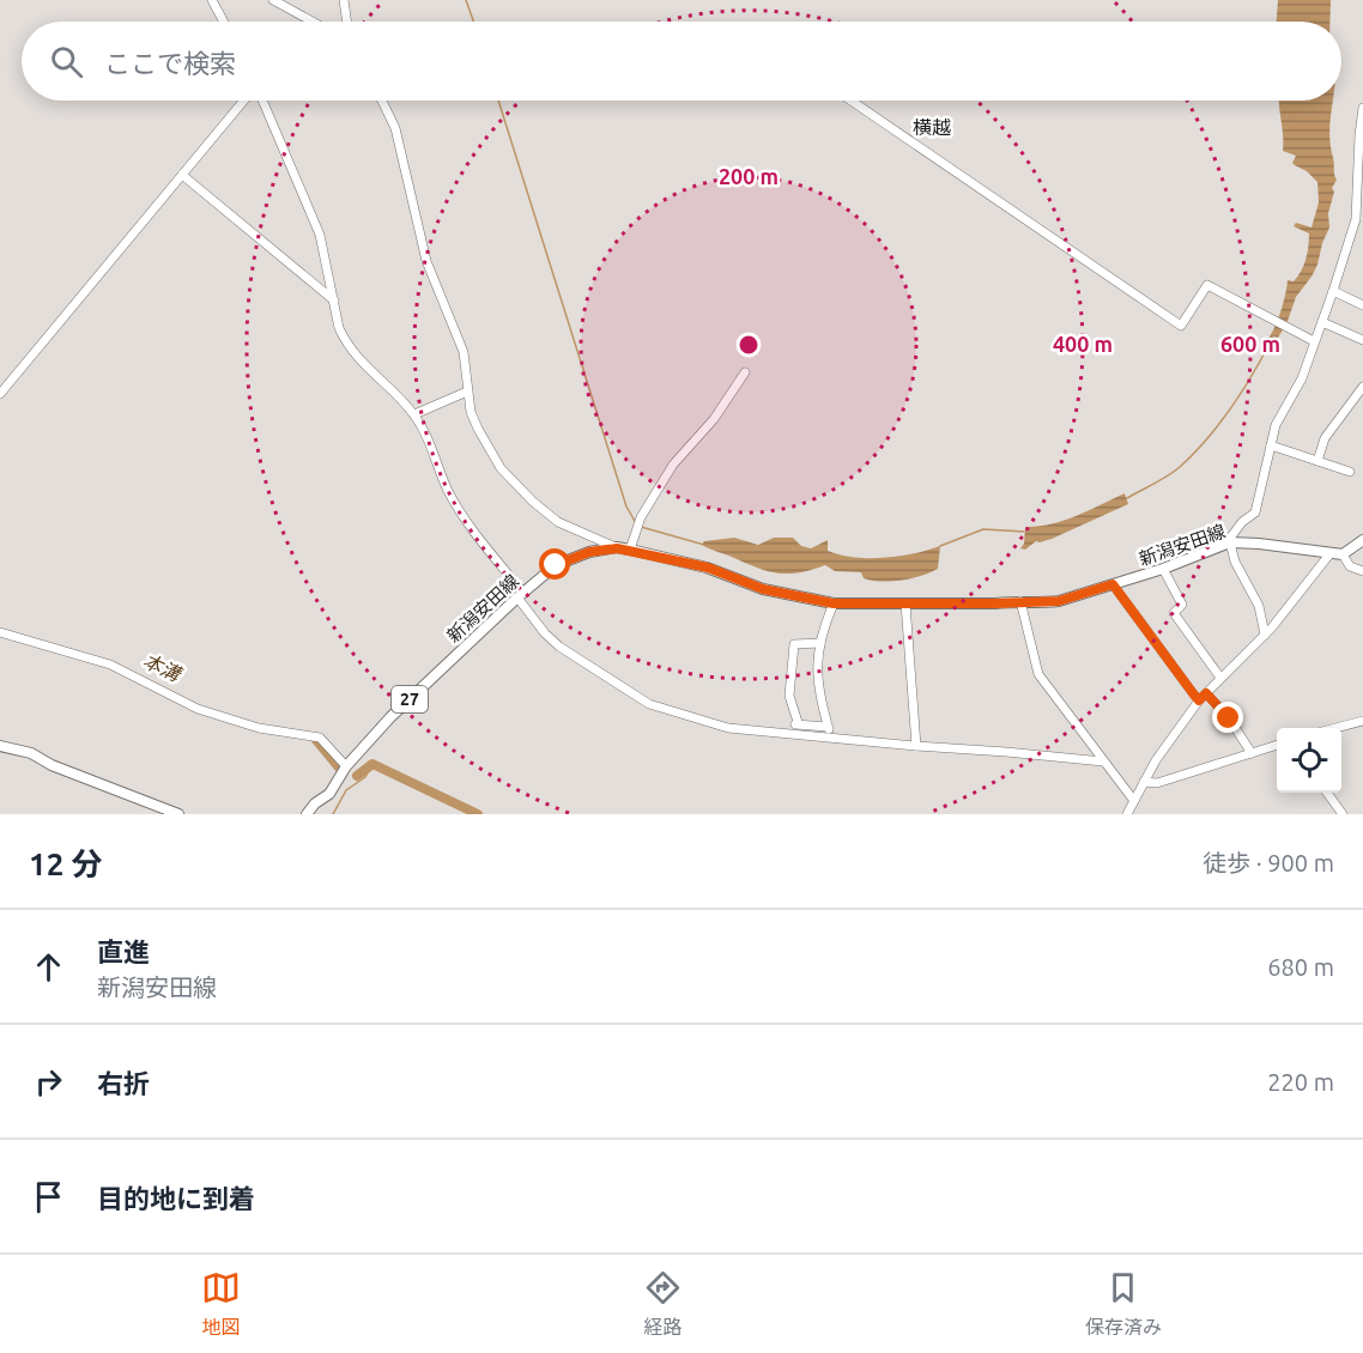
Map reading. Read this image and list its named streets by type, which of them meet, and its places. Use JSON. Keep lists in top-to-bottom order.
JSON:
{
  "streets": {
    "main road": ["新潟安田線", "27"]
  },
  "districts": ["横越"],
  "water": ["本溝"],
  "page": {
    "search": "ここで検索",
    "heading": ["12 分", "徒歩 · 900 m"],
    "list": [
      ["直進", "新潟安田線", "680 m"],
      ["右折", "220 m"],
      "目的地に到着"
    ],
    "nav": ["地図", "経路", "保存済み"]
  },
  "rings": ["200 m", "400 m", "600 m"]
}
